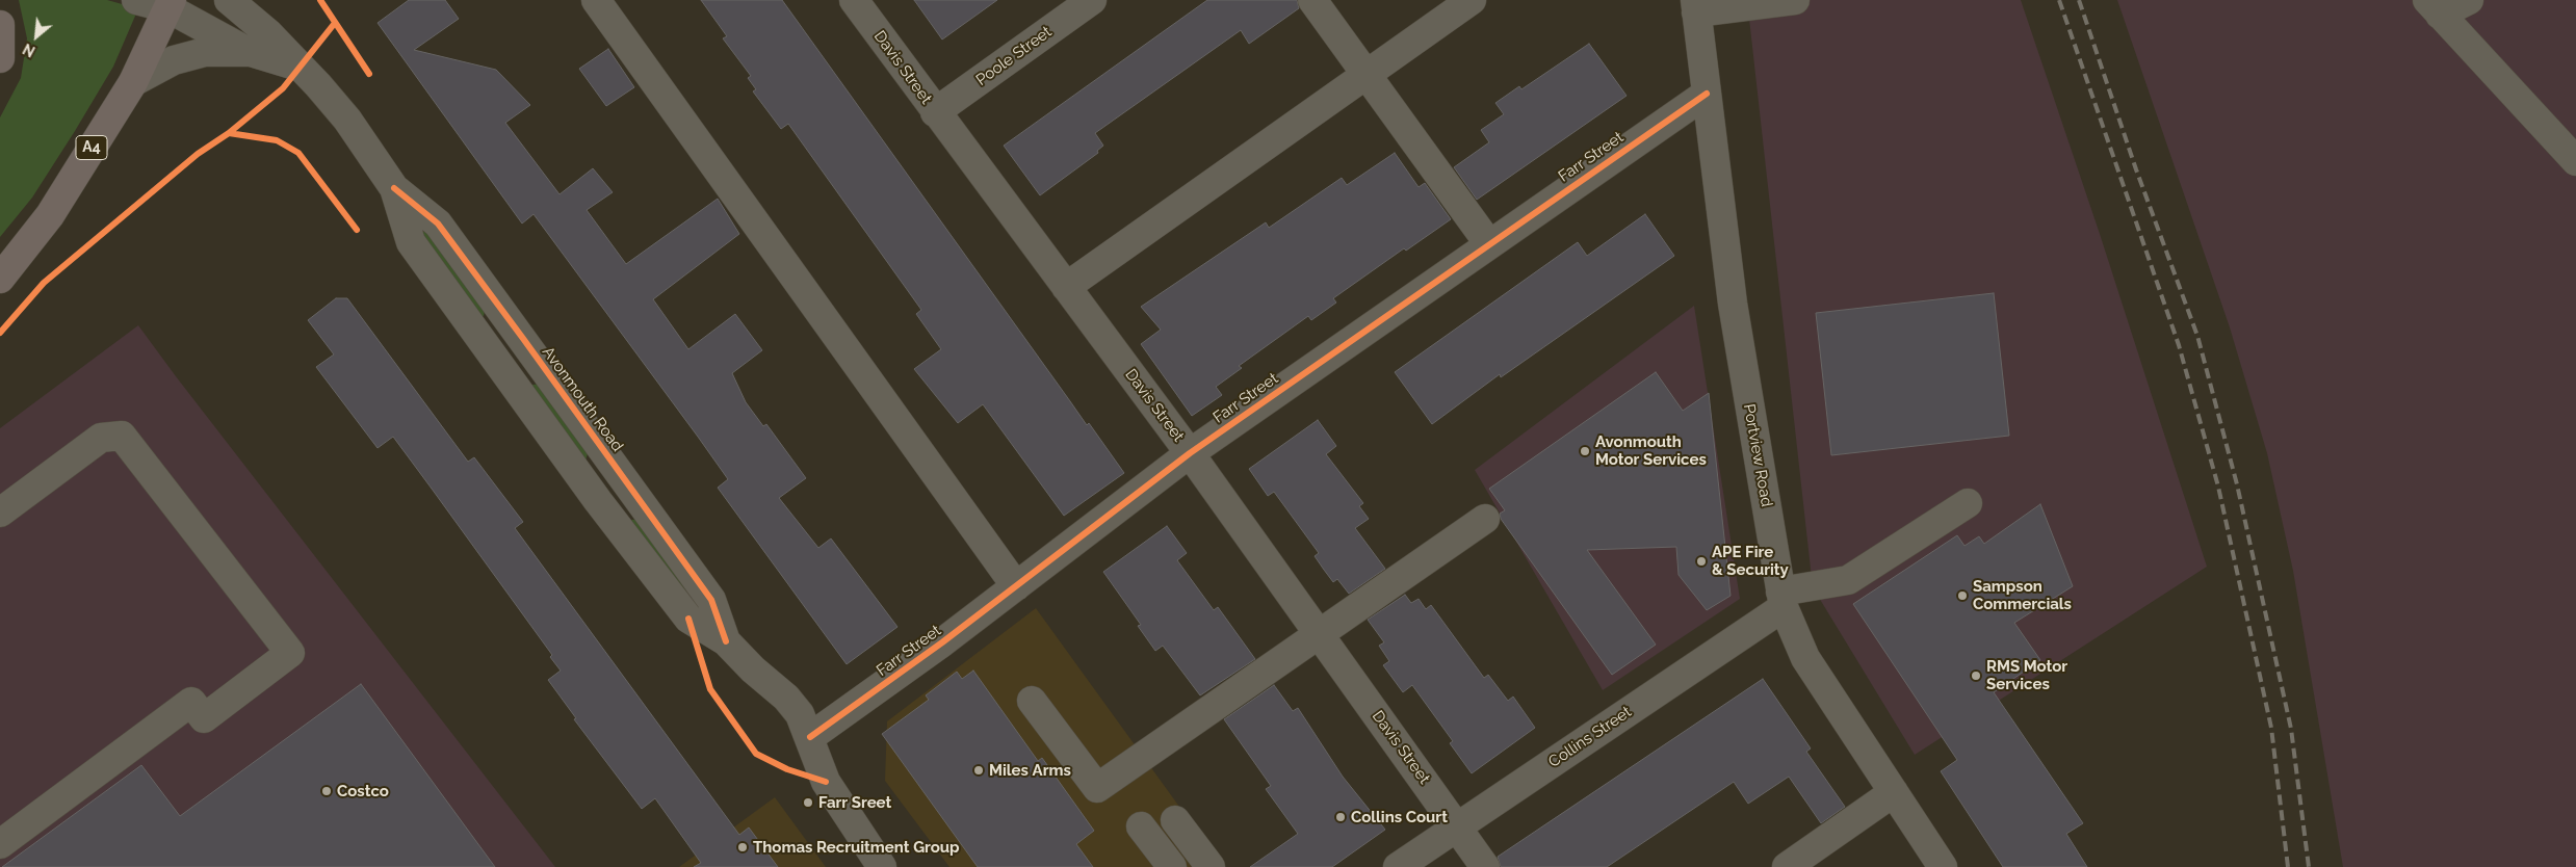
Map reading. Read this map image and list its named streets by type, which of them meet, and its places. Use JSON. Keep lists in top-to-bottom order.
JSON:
{
  "streets": {
    "highway": ["A4"],
    "street": [
      "Poole Street",
      "Davis Street",
      "Farr Street",
      "Avonmouth Road",
      "Portview Road",
      "Collins Street"
    ]
  },
  "crossings": [
    ["Poole Street", "Davis Street"],
    ["Davis Street", "Farr Street"],
    ["Davis Street", "Collins Street"],
    ["Farr Street", "Avonmouth Road"],
    ["Farr Street", "Portview Road"],
    ["Portview Road", "Collins Street"]
  ],
  "places": [
    "Avonmouth Motor Services",
    "APE Fire & Security",
    "Sampson Commercials",
    "RMS Motor Services",
    "Miles Arms",
    "Costco",
    "Farr Sreet",
    "Collins Court",
    "Thomas Recruitment Group"
  ],
  "north": "bottom left"
}
